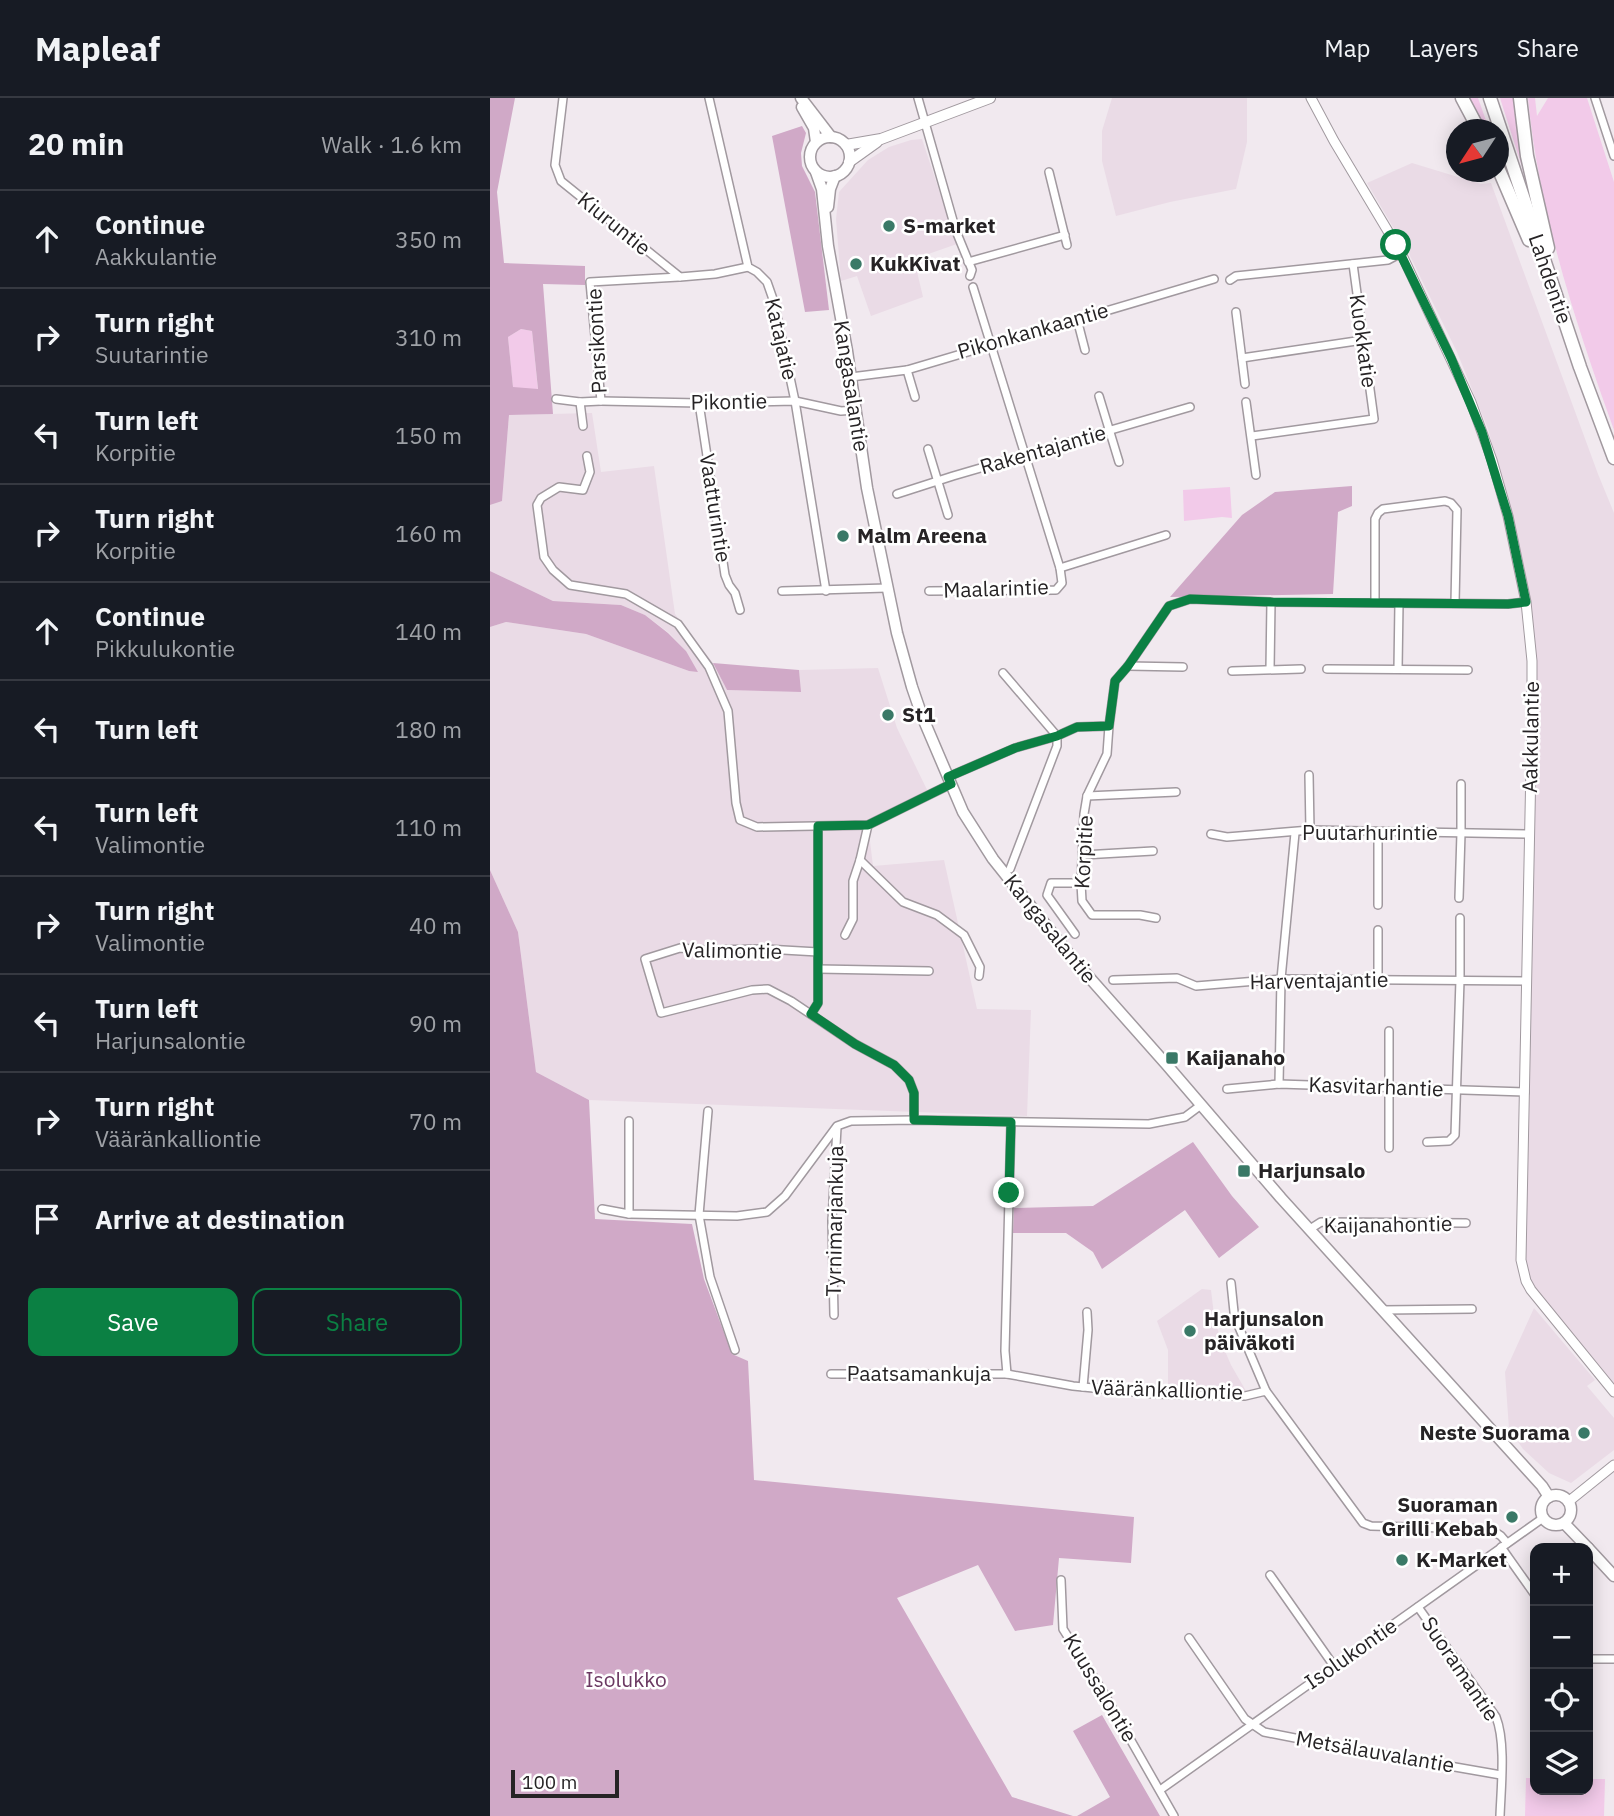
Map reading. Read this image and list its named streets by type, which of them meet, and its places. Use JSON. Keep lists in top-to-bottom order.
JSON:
{
  "streets": {
    "highway": ["Lahdentie"],
    "main road": ["Kangasalantie"],
    "street": [
      "Kiuruntie",
      "Pikonkankaantie",
      "Katajatie",
      "Parsikontie",
      "Kuokkatie",
      "Pikontie",
      "Rakentajantie",
      "Vaatturintie",
      "Maalarintie",
      "Aakkulantie",
      "Puutarhurintie",
      "Korpitie",
      "Valimontie",
      "Harventajantie",
      "Kasvitarhantie",
      "Tyrnimarjankuja",
      "Kaijanahontie",
      "Paatsamankuja",
      "Vääränkalliontie",
      "Isolukontie",
      "Suoramantie",
      "Kuussalontie",
      "Metsälauvalantie"
    ]
  },
  "crossings": [
    ["Kiuruntie", "Parsikontie"],
    ["Pikonkankaantie", "Kangasalantie"],
    ["Katajatie", "Pikontie"],
    ["Parsikontie", "Pikontie"],
    ["Kangasalantie", "Pikontie"],
    ["Kangasalantie", "Kaijanahontie"],
    ["Kangasalantie", "Isolukontie"],
    ["Pikontie", "Vaatturintie"],
    ["Aakkulantie", "Puutarhurintie"],
    ["Aakkulantie", "Harventajantie"],
    ["Aakkulantie", "Kasvitarhantie"],
    ["Paatsamankuja", "Vääränkalliontie"],
    ["Vääränkalliontie", "Isolukontie"],
    ["Isolukontie", "Suoramantie"],
    ["Isolukontie", "Kuussalontie"],
    ["Isolukontie", "Metsälauvalantie"],
    ["Suoramantie", "Metsälauvalantie"]
  ],
  "parks": ["Isolukko"],
  "places": {
    "other": [
      "S-market",
      "KukKivat",
      "Malm Areena",
      "St1",
      "Harjunsalon päiväkoti",
      "Neste Suorama",
      "Suoraman Grilli Kebab",
      "K-Market"
    ],
    "transit": ["Kaijanaho", "Harjunsalo"]
  },
  "scale_bar": "100 m",
  "north": "bottom left",
  "page": {
    "header": "Mapleaf",
    "nav": ["Map", "Layers", "Share"],
    "heading": ["20 min", "Walk · 1.6 km"],
    "list": [
      ["Continue", "Aakkulantie", "350 m"],
      ["Turn right", "Suutarintie", "310 m"],
      ["Turn left", "Korpitie", "150 m"],
      ["Turn right", "Korpitie", "160 m"],
      ["Continue", "Pikkulukontie", "140 m"],
      ["Turn left", "180 m"],
      ["Turn left", "Valimontie", "110 m"],
      ["Turn right", "Valimontie", "40 m"],
      ["Turn left", "Harjunsalontie", "90 m"],
      ["Turn right", "Vääränkalliontie", "70 m"],
      "Arrive at destination"
    ],
    "buttons": ["Save", "Share"],
    "map_buttons": ["+", "−"],
    "scale": "100 m"
  }
}
